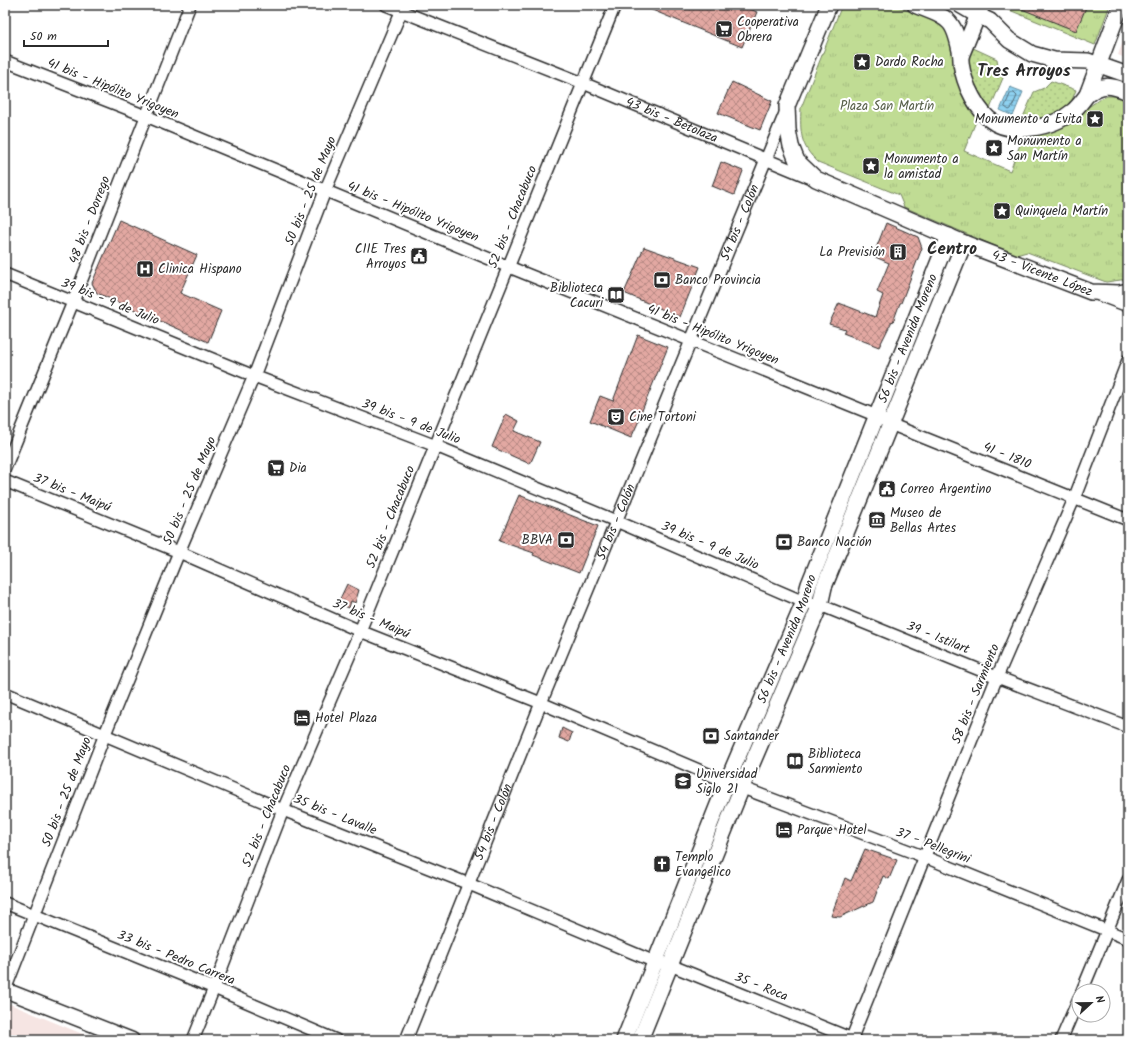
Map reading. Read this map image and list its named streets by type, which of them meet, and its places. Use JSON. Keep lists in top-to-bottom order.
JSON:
{
  "streets": {
    "main road": [
      "43 bis - Betolaza",
      "54 bis - Colón",
      "43 - Vicente López",
      "56 bis - Avenida Moreno"
    ],
    "street": [
      "41 bis - Hipólito Yrigoyen",
      "50 bis - 25 de Mayo",
      "52 bis - Chacabuco",
      "48 bis - Dorrego",
      "39 bis - 9 de Julio",
      "41 - 1810",
      "37 bis - Maipú",
      "39 - Istilart",
      "58 bis - Sarmiento",
      "35 bis - Lavalle",
      "37 - Pellegrini",
      "33 bis - Pedro Carrera",
      "35 - Roca"
    ]
  },
  "crossings": [
    ["41 bis - Hipólito Yrigoyen", "50 bis - 25 de Mayo"],
    ["41 bis - Hipólito Yrigoyen", "52 bis - Chacabuco"],
    ["41 bis - Hipólito Yrigoyen", "48 bis - Dorrego"],
    ["41 bis - Hipólito Yrigoyen", "54 bis - Colón"],
    ["41 bis - Hipólito Yrigoyen", "56 bis - Avenida Moreno"],
    ["41 bis - Hipólito Yrigoyen", "41 - 1810"],
    ["43 bis - Betolaza", "50 bis - 25 de Mayo"],
    ["43 bis - Betolaza", "52 bis - Chacabuco"],
    ["43 bis - Betolaza", "54 bis - Colón"],
    ["43 bis - Betolaza", "43 - Vicente López"],
    ["43 bis - Betolaza", "56 bis - Avenida Moreno"],
    ["50 bis - 25 de Mayo", "39 bis - 9 de Julio"],
    ["50 bis - 25 de Mayo", "37 bis - Maipú"],
    ["50 bis - 25 de Mayo", "35 bis - Lavalle"],
    ["50 bis - 25 de Mayo", "33 bis - Pedro Carrera"],
    ["52 bis - Chacabuco", "39 bis - 9 de Julio"],
    ["52 bis - Chacabuco", "37 bis - Maipú"],
    ["52 bis - Chacabuco", "35 bis - Lavalle"],
    ["52 bis - Chacabuco", "33 bis - Pedro Carrera"],
    ["48 bis - Dorrego", "39 bis - 9 de Julio"],
    ["54 bis - Colón", "39 bis - 9 de Julio"],
    ["54 bis - Colón", "37 bis - Maipú"],
    ["54 bis - Colón", "35 bis - Lavalle"],
    ["43 - Vicente López", "56 bis - Avenida Moreno"],
    ["39 bis - 9 de Julio", "56 bis - Avenida Moreno"],
    ["39 bis - 9 de Julio", "39 - Istilart"],
    ["56 bis - Avenida Moreno", "41 - 1810"],
    ["56 bis - Avenida Moreno", "37 bis - Maipú"],
    ["56 bis - Avenida Moreno", "39 - Istilart"],
    ["56 bis - Avenida Moreno", "35 bis - Lavalle"],
    ["56 bis - Avenida Moreno", "37 - Pellegrini"],
    ["56 bis - Avenida Moreno", "35 - Roca"],
    ["41 - 1810", "58 bis - Sarmiento"],
    ["37 bis - Maipú", "37 - Pellegrini"],
    ["39 - Istilart", "58 bis - Sarmiento"],
    ["58 bis - Sarmiento", "37 - Pellegrini"],
    ["58 bis - Sarmiento", "35 - Roca"],
    ["35 bis - Lavalle", "35 - Roca"]
  ],
  "districts": ["Tres Arroyos", "Centro"],
  "parks": ["Plaza San Martín"],
  "places": {
    "supermarket": ["Cooperativa Obrera", "Dia"],
    "place": [
      "Dardo Rocha",
      "Monumento a Evita",
      "Monumento a San Martín",
      "Monumento a la amistad",
      "Quinquela Martín"
    ],
    "building": ["La Previsión"],
    "public building": ["CIIE Tres Arroyos", "Correo Argentino"],
    "hospital": ["Clinica Hispano"],
    "bank": [
      "Banco Provincia",
      "BBVA",
      "Banco Nación",
      "Santander"
    ],
    "library": ["Biblioteca Cacuri", "Biblioteca Sarmiento"],
    "theatre": ["Cine Tortoni"],
    "museum": ["Museo de Bellas Artes"],
    "hotel": ["Hotel Plaza", "Parque Hotel"],
    "school or university": ["Universidad Siglo 21"],
    "church": ["Templo Evangélico"]
  },
  "scale_bar": "50 m",
  "north": "right"
}
